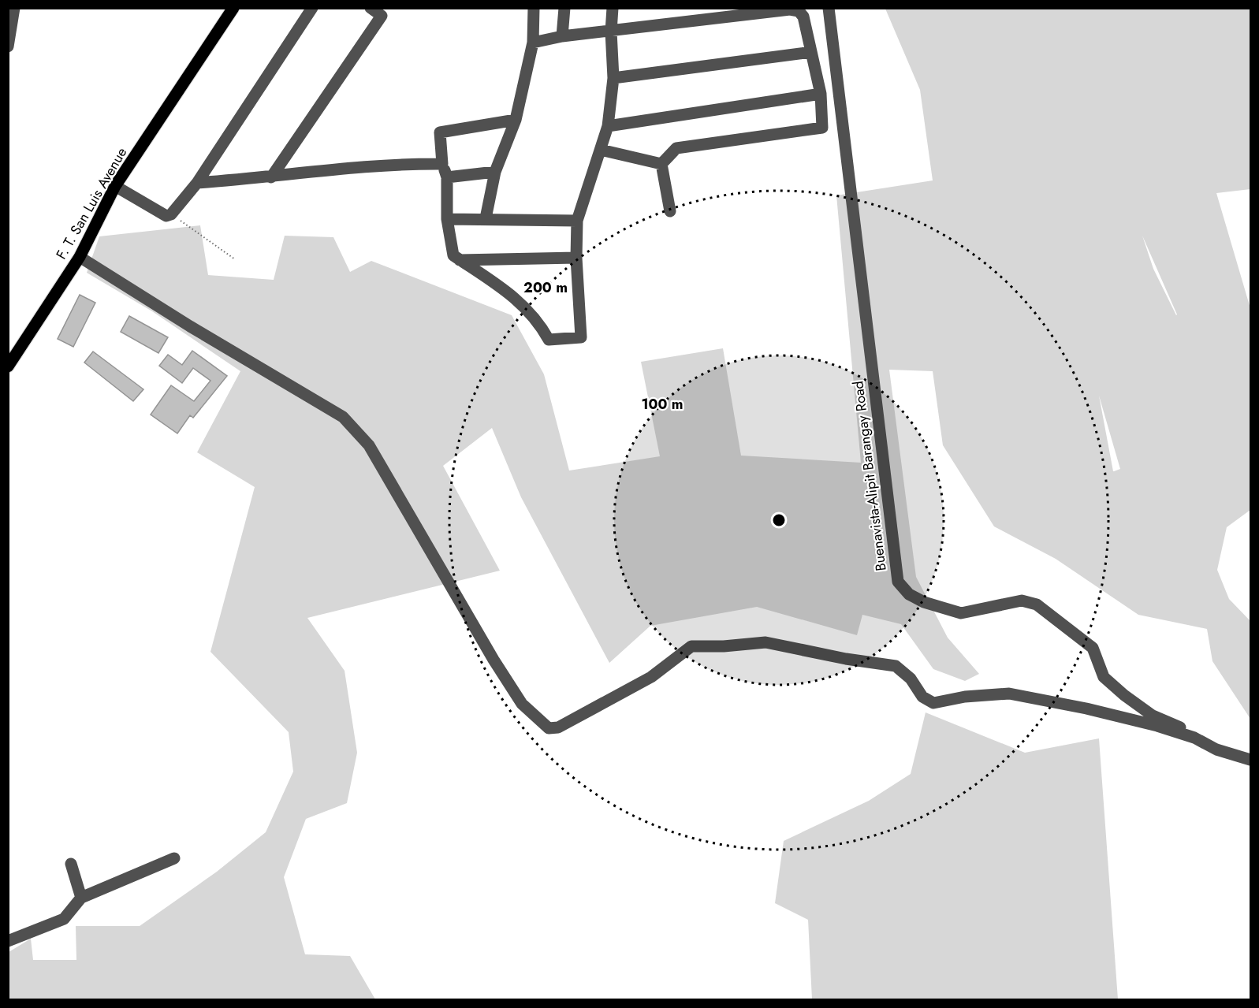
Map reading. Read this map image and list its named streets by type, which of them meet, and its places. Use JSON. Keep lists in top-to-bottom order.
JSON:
{
  "streets": {
    "main road": ["F. T. San Luis Avenue"],
    "street": ["Buenavista-Alipit Barangay Road"]
  },
  "rings": ["200 m", "100 m"]
}
